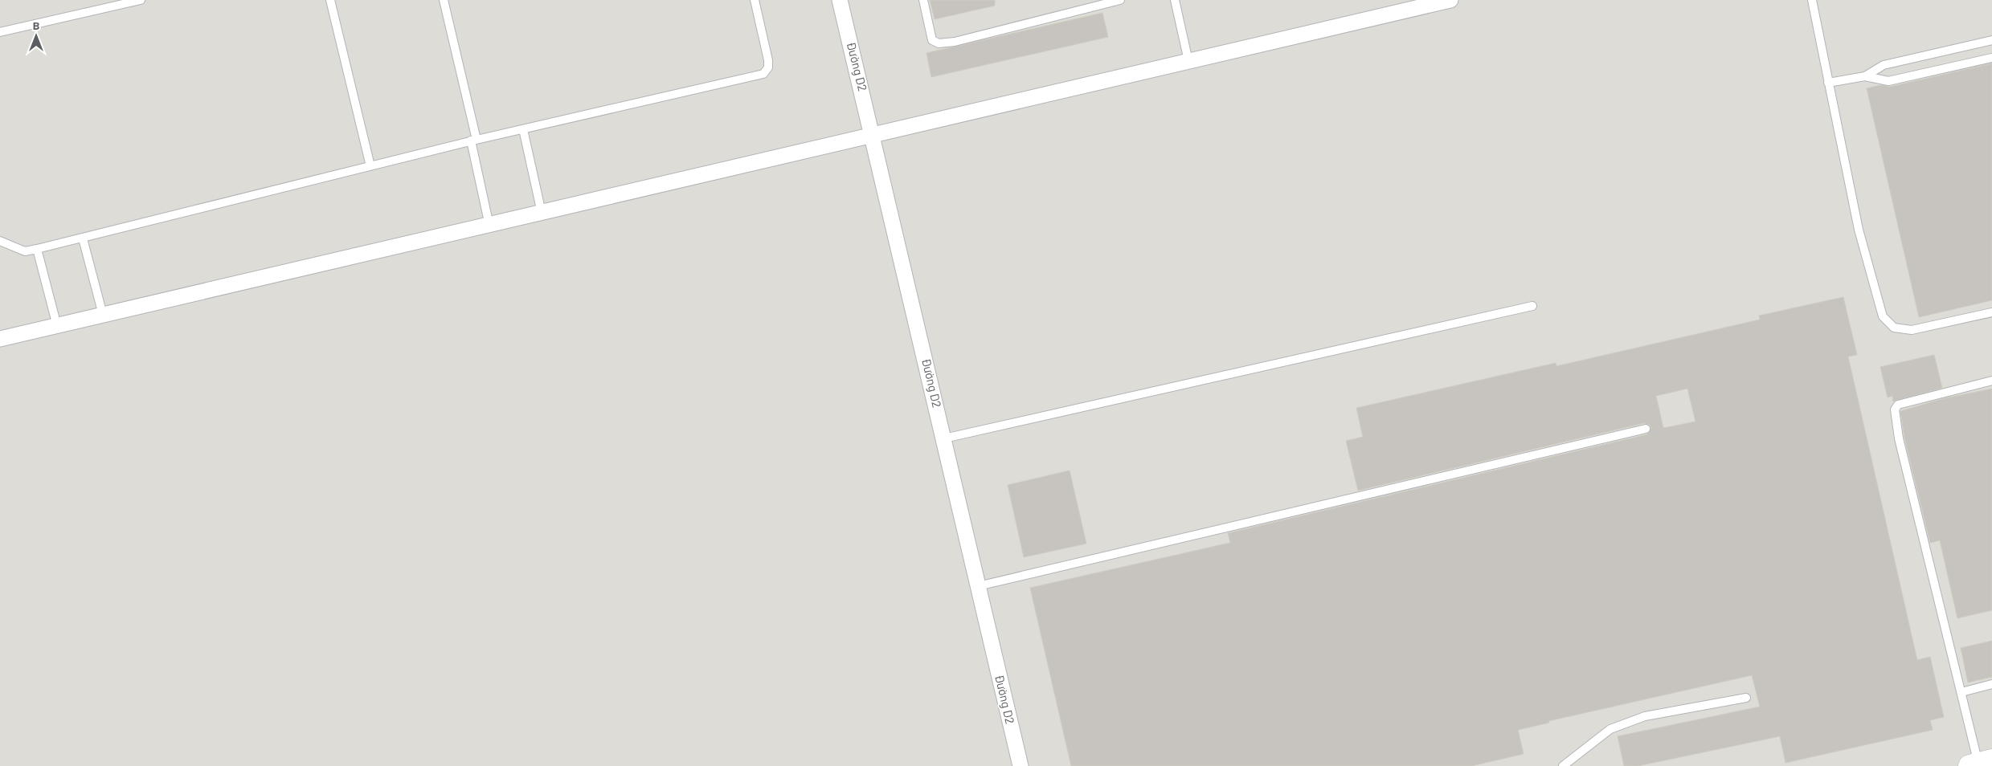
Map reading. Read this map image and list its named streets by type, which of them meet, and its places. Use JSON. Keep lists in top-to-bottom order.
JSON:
{
  "streets": {
    "street": ["Đường D2"]
  },
  "north": "top"
}
